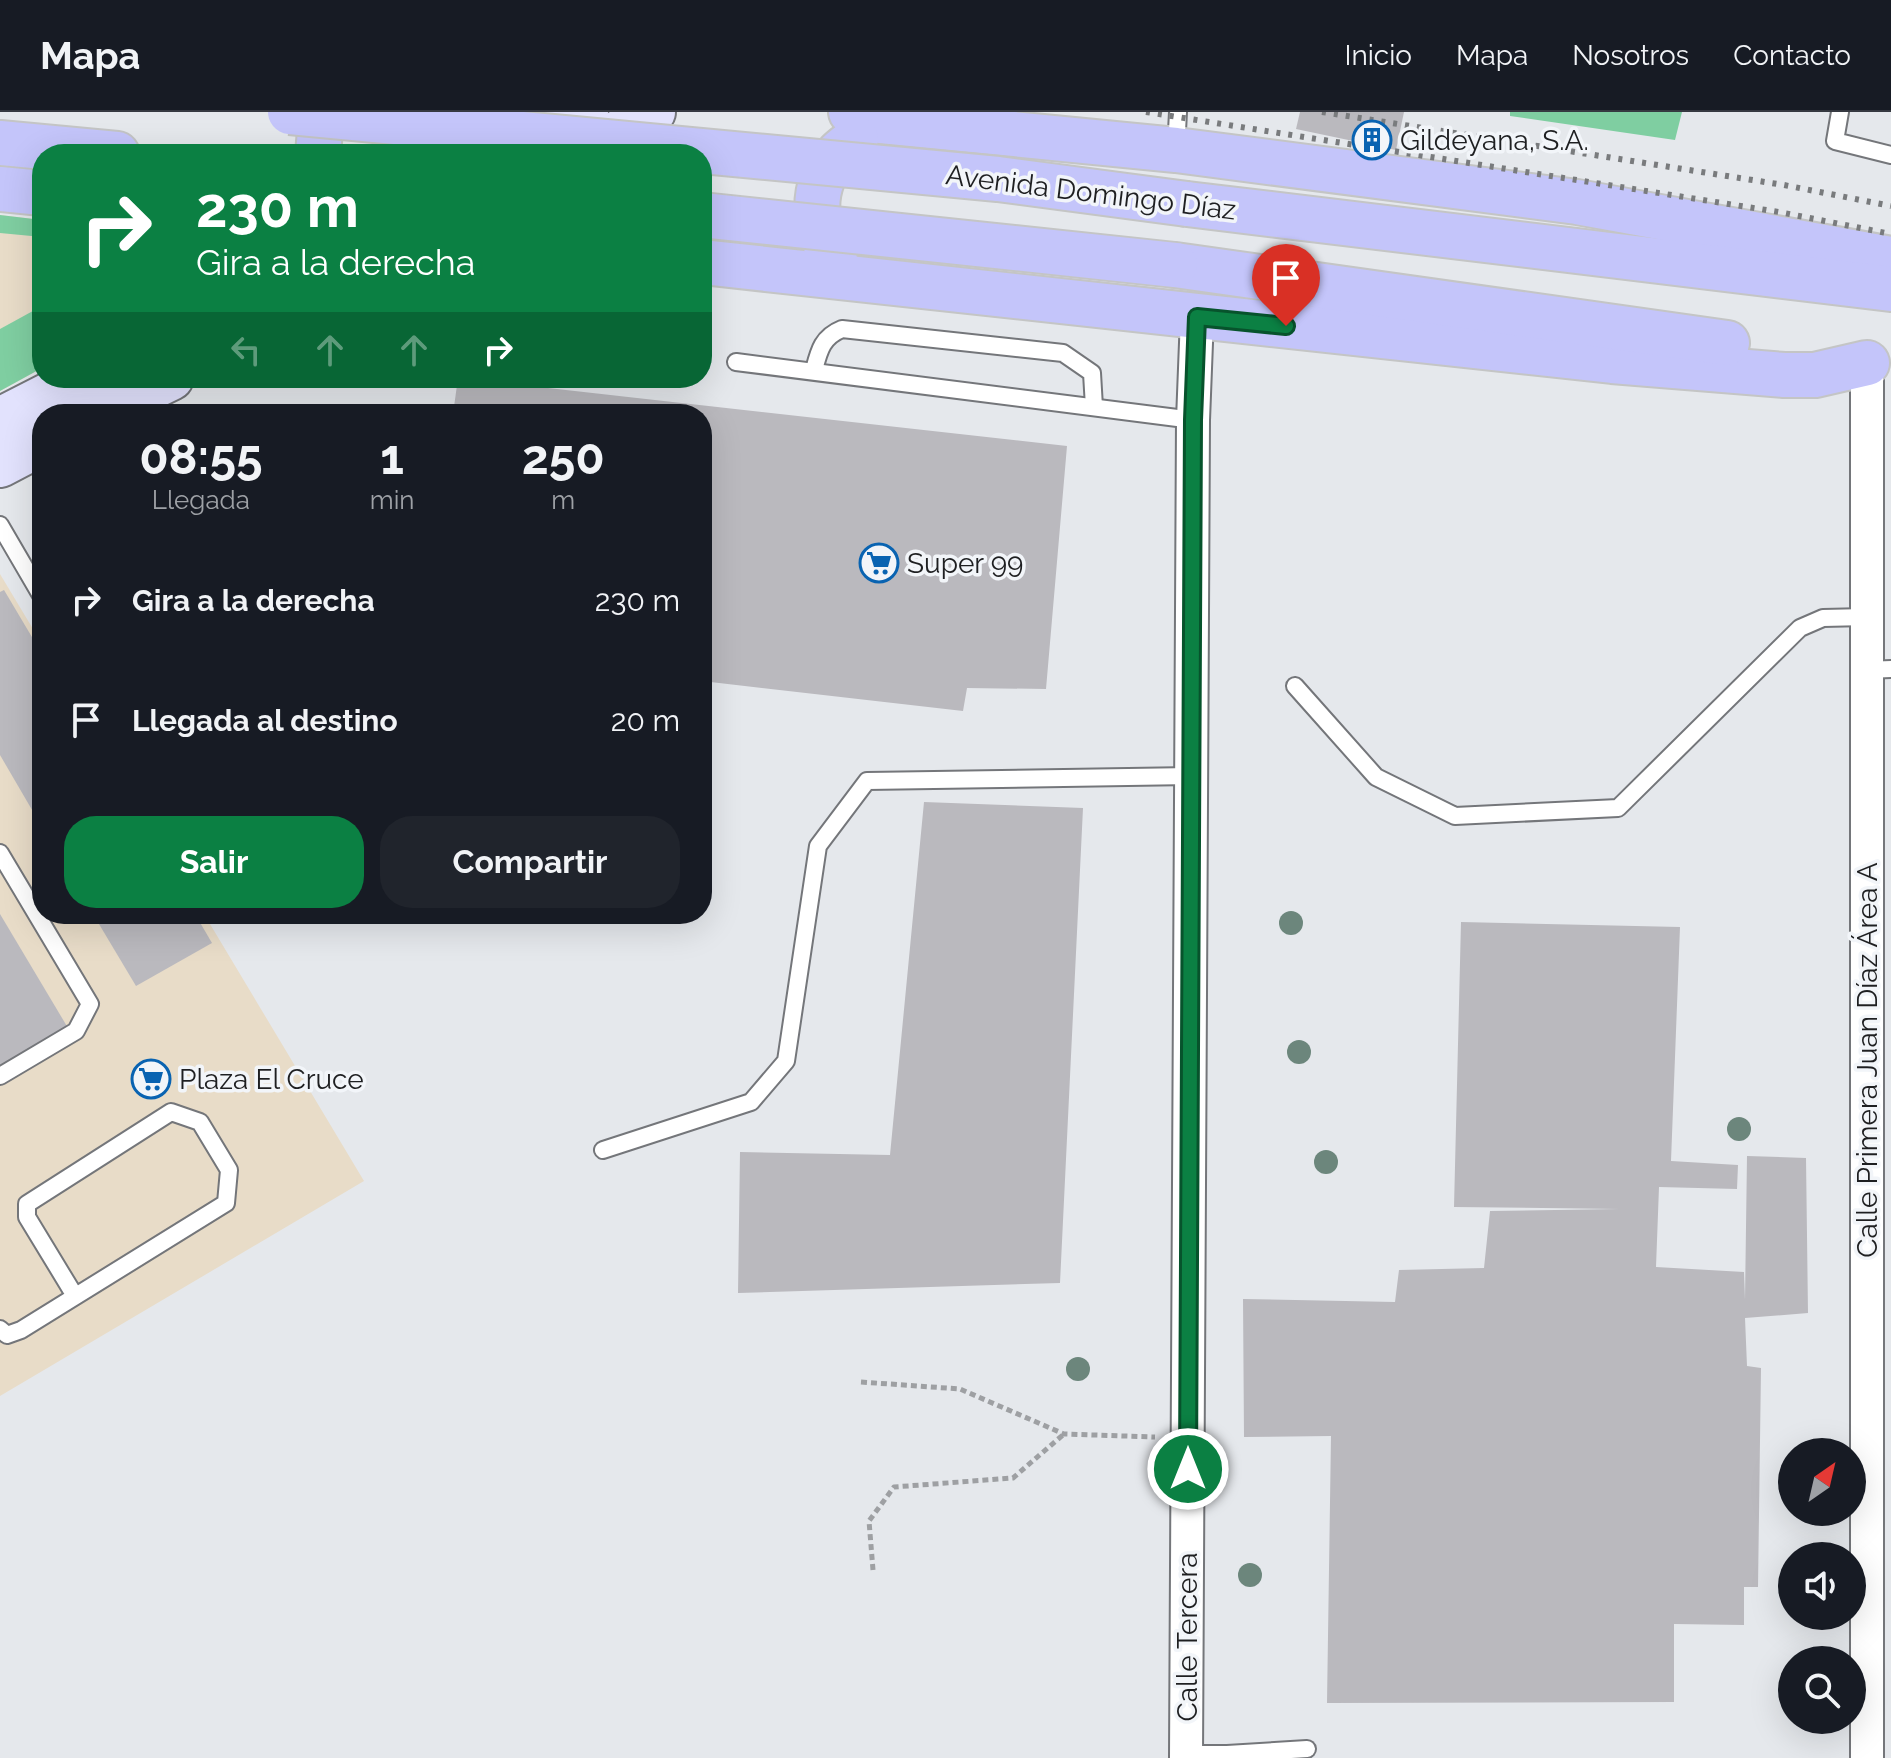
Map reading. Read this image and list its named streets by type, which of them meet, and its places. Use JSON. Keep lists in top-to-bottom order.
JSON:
{
  "streets": {
    "main road": ["Avenida Domingo Díaz"],
    "street": ["Calle Primera Juan Díaz Área A", "Calle Tercera"]
  },
  "places": {
    "building": ["Gildeyana, S.A."],
    "supermarket": ["Super 99", "Plaza El Cruce"]
  },
  "north": "top right",
  "page": {
    "header": "Mapa",
    "nav": [
      "Inicio",
      "Mapa",
      "Nosotros",
      "Contacto"
    ],
    "turn": ["230 m", "Gira a la derecha"],
    "eta": [
      "08:55",
      "Llegada",
      "1",
      "min",
      "250",
      "m"
    ],
    "list": [
      {
        "name": "Gira a la derecha",
        "value": "230 m"
      },
      {
        "name": "Llegada al destino",
        "value": "20 m"
      }
    ],
    "buttons": ["Salir", "Compartir"]
  }
}
